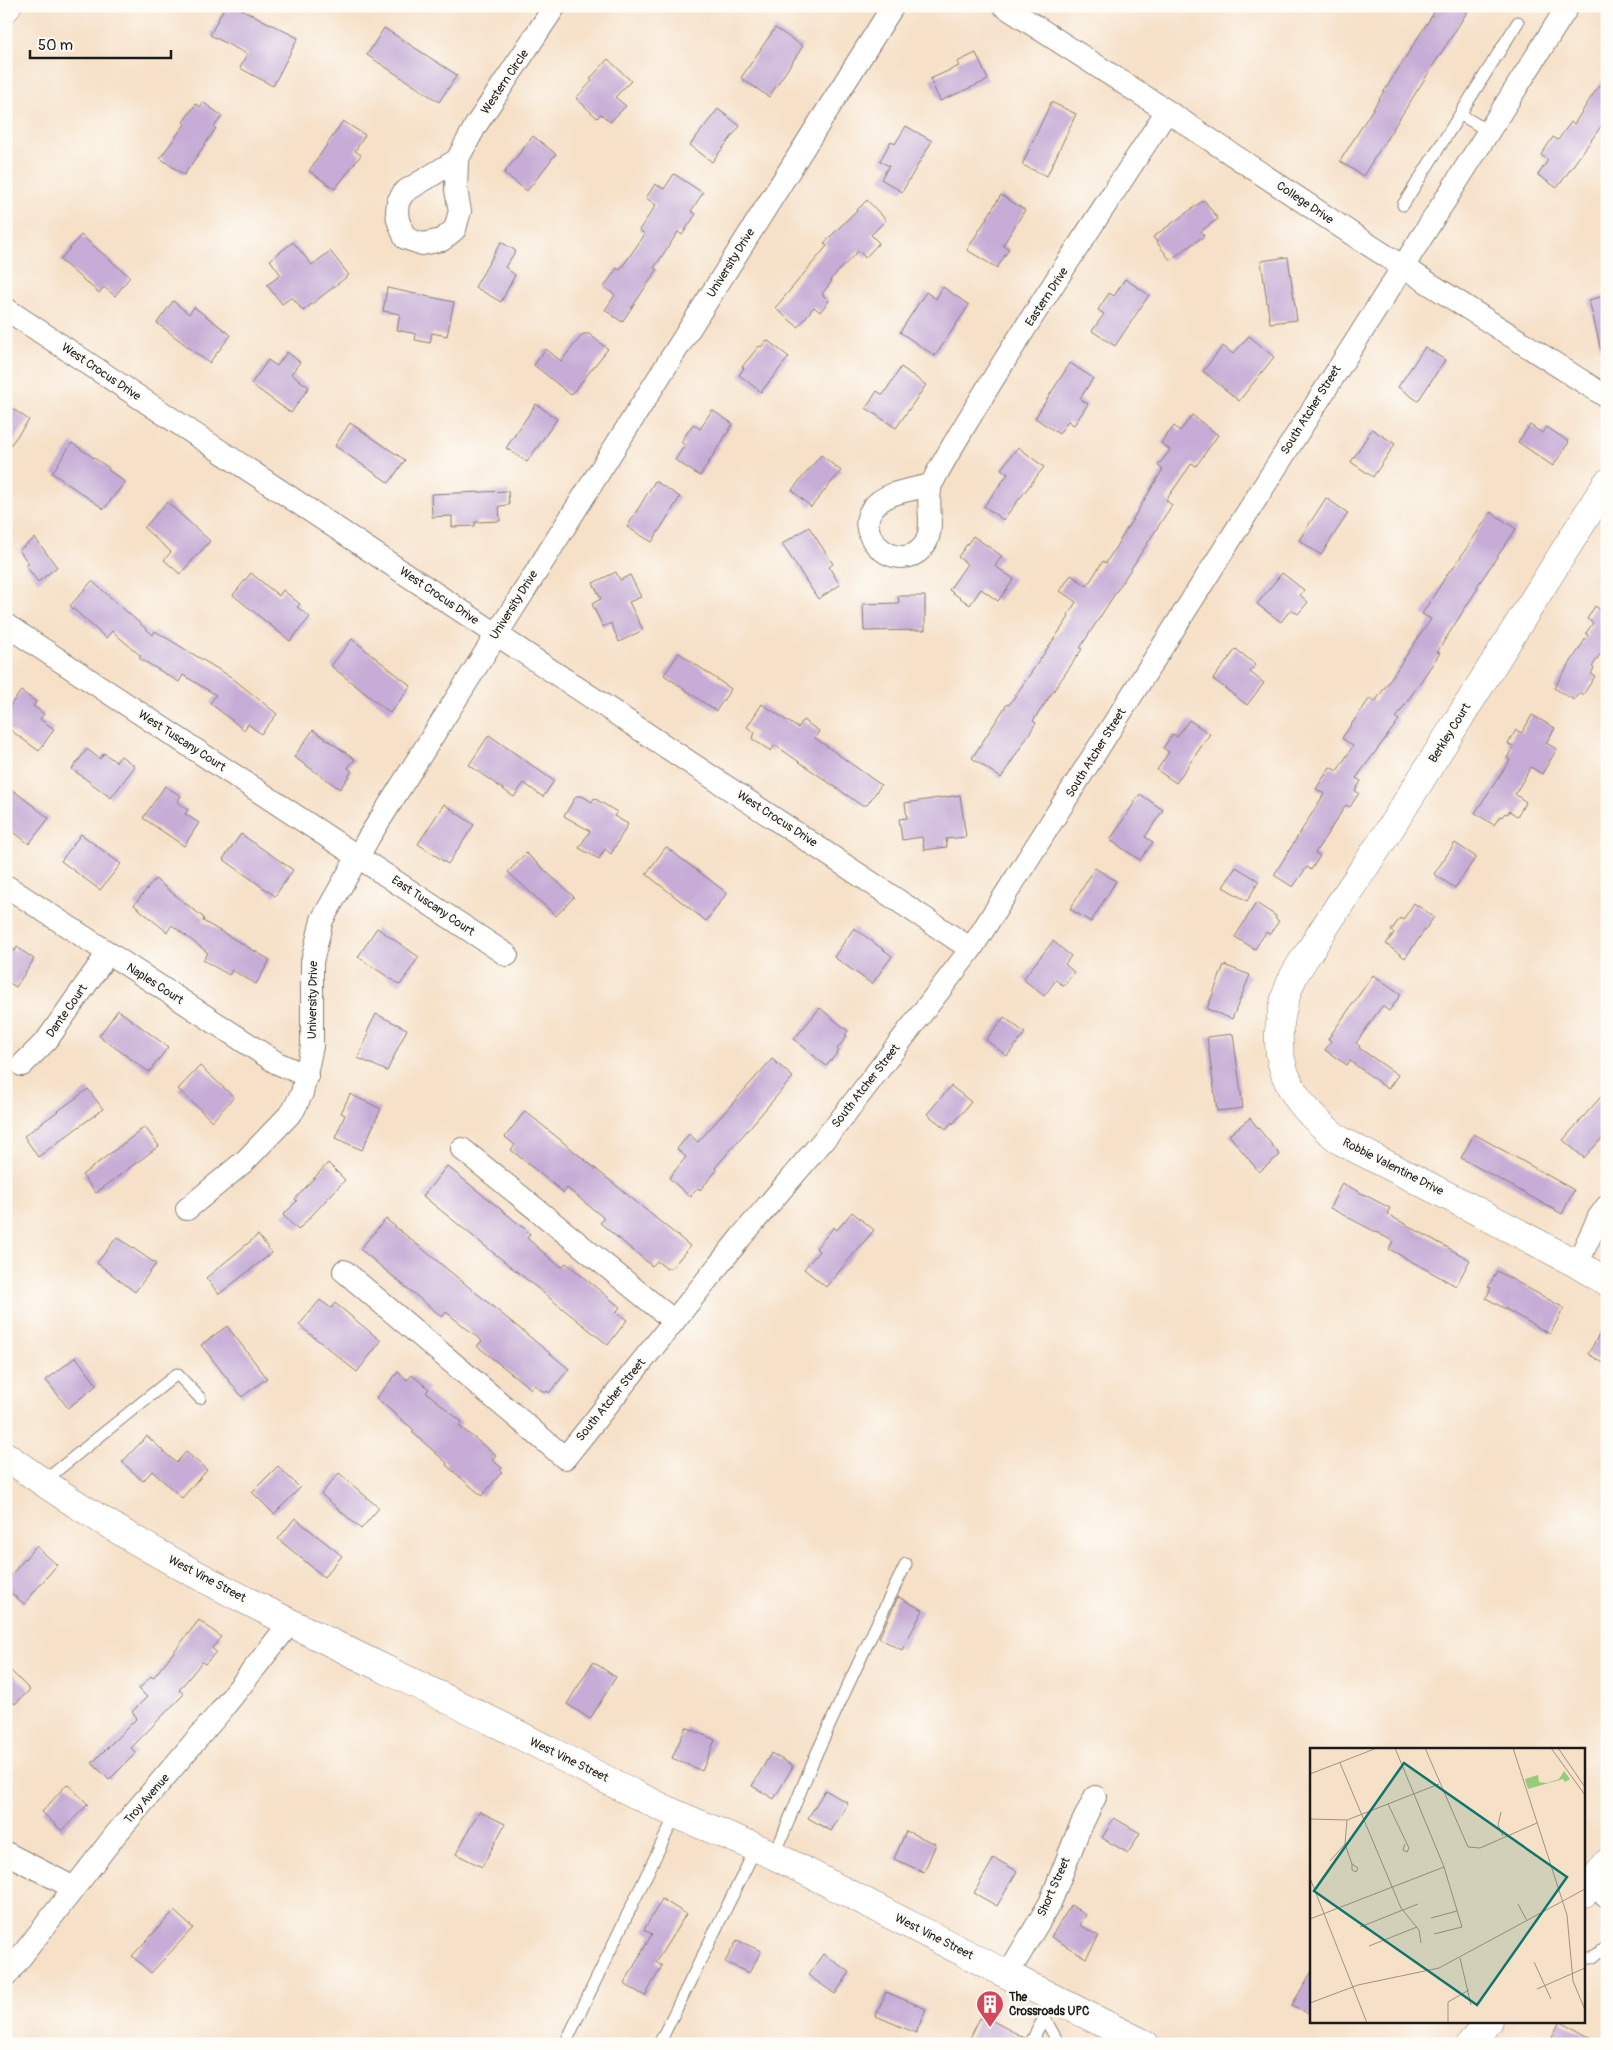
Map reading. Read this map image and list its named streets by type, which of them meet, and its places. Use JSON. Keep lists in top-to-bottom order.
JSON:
{
  "streets": {
    "main road": ["Berkley Court", "Robbie Valentine Drive", "West Vine Street"],
    "street": [
      "Western Circle",
      "College Drive",
      "University Drive",
      "Eastern Drive",
      "West Crocus Drive",
      "South Atcher Street",
      "West Tuscany Court",
      "East Tuscany Court",
      "Naples Court",
      "Dante Court",
      "Troy Avenue",
      "Short Street"
    ]
  },
  "crossings": [
    ["College Drive", "Eastern Drive"],
    ["College Drive", "South Atcher Street"],
    ["University Drive", "West Crocus Drive"],
    ["University Drive", "West Tuscany Court"],
    ["University Drive", "East Tuscany Court"],
    ["University Drive", "Naples Court"],
    ["West Crocus Drive", "South Atcher Street"],
    ["Berkley Court", "Robbie Valentine Drive"],
    ["West Tuscany Court", "East Tuscany Court"],
    ["Naples Court", "Dante Court"],
    ["West Vine Street", "Troy Avenue"],
    ["West Vine Street", "Short Street"]
  ],
  "places": {
    "building": ["The Crossroads UPC"]
  },
  "scale_bar": "50 m"
}
